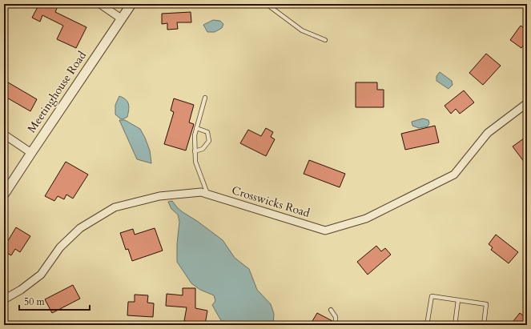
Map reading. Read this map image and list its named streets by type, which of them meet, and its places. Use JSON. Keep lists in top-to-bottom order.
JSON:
{
  "streets": {
    "street": ["Meetinghouse Road", "Crosswicks Road"]
  },
  "scale_bar": "50 m"
}
